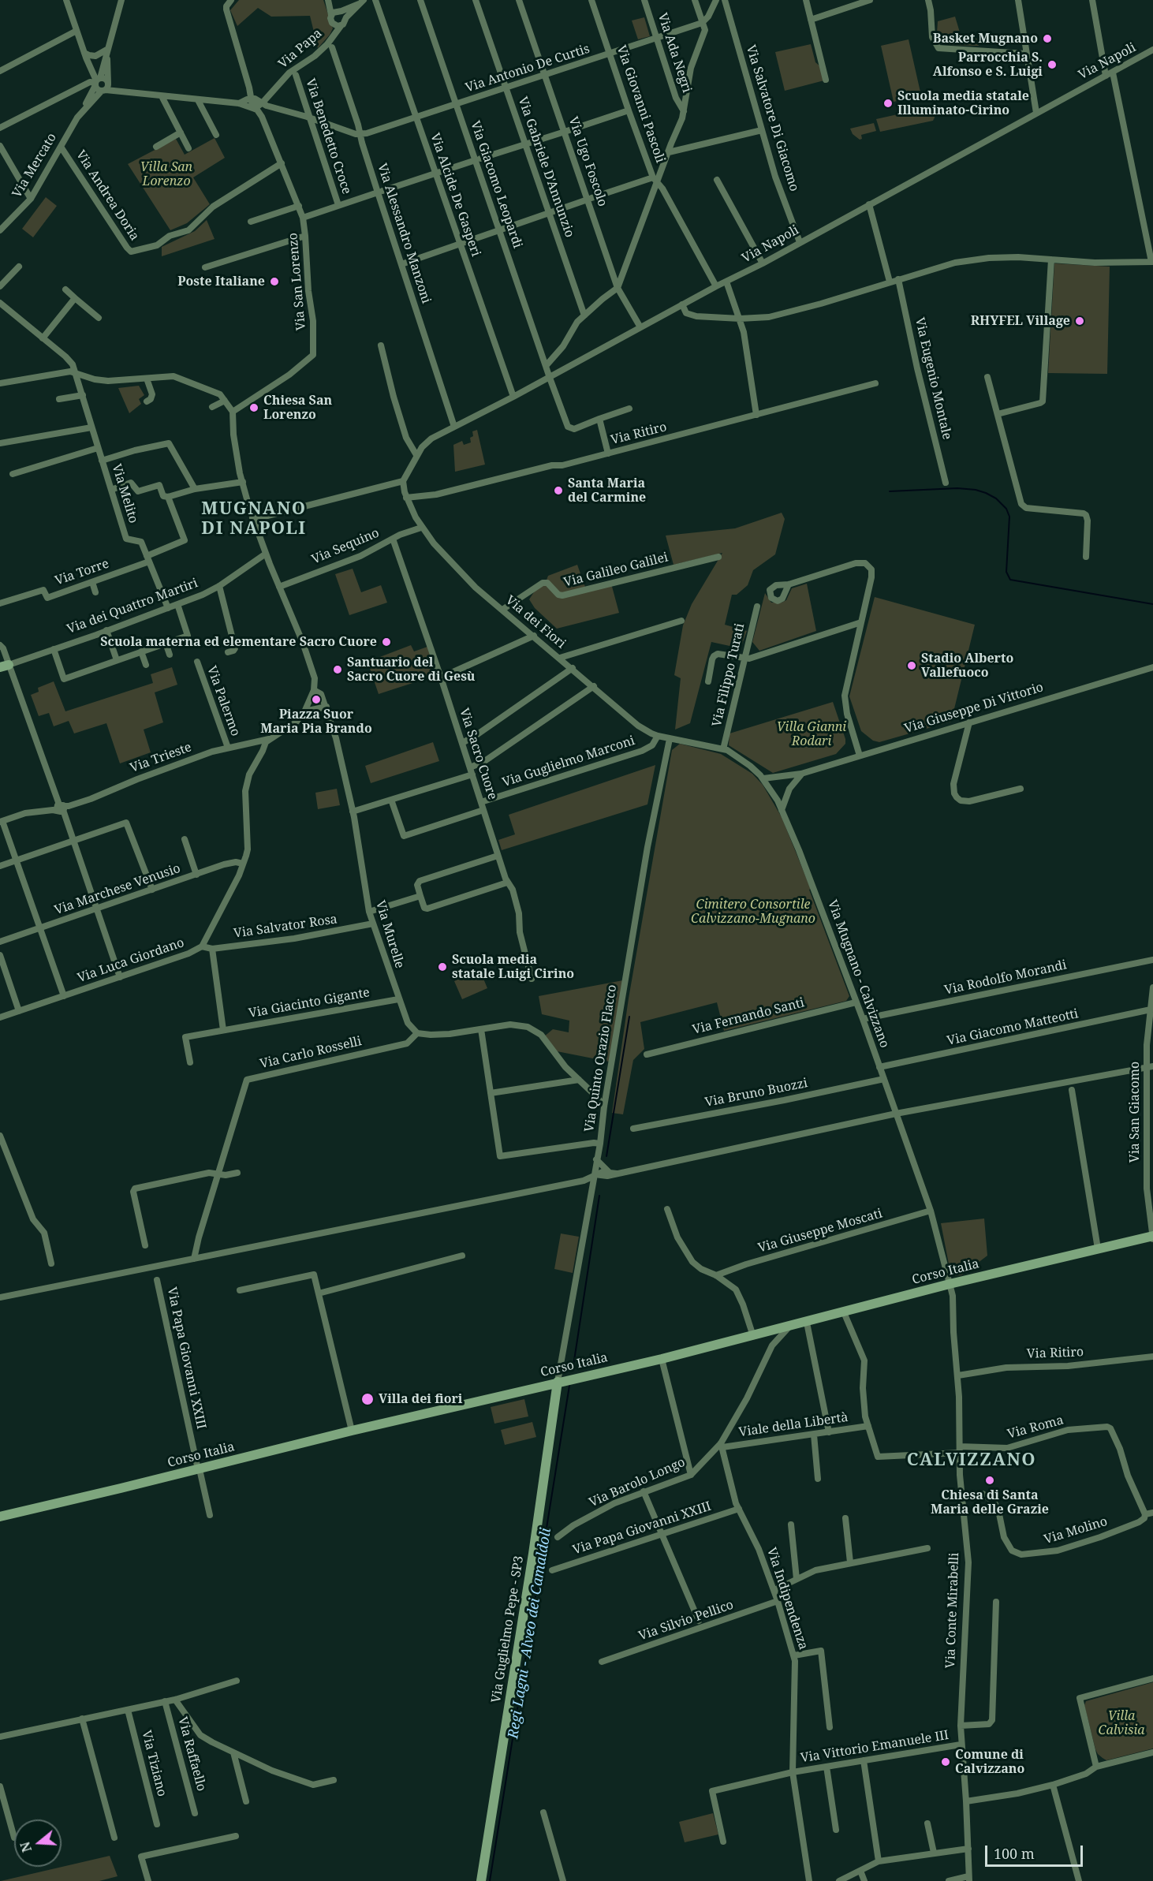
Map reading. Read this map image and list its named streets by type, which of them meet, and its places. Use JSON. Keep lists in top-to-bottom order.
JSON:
{
  "streets": {
    "street": [
      "Via Papa",
      "Via Ada Negri",
      "Via Napoli",
      "Via Antonio De Curtis",
      "Via Giovanni Pascoli",
      "Via Salvatore Di Giacomo",
      "Via Benedetto Croce",
      "Via Ugo Foscolo",
      "Via Mercato",
      "Via Gabriele D'Annunzio",
      "Via Giacomo Leopardi",
      "Via Alcide De Gasperi",
      "Via Andrea Doria",
      "Via Alessandro Manzoni",
      "Via San Lorenzo",
      "Via Eugenio Montale",
      "Via Ritiro",
      "Via Melito",
      "Via Sequino",
      "Via Galileo Galilei",
      "Via Torre",
      "Via dei Quattro Martiri",
      "Via dei Fiori",
      "Via Filippo Turati",
      "Via Palermo",
      "Via Giuseppe Di Vittorio",
      "Via Sacro Cuore",
      "Via Trieste",
      "Via Guglielmo Marconi",
      "Via Marchese Venusio",
      "Via Salvator Rosa",
      "Via Murelle",
      "Via Luca Giordano",
      "Via Mugnano - Calvizzano",
      "Via Rodolfo Morandi",
      "Via Giacinto Gigante",
      "Via Fernando Santi",
      "Via Giacomo Matteotti",
      "Via Carlo Rosselli",
      "Via Quinto Orazio Flacco",
      "Via Bruno Buozzi",
      "Via San Giacomo",
      "Via Giuseppe Moscati",
      "Corso Italia",
      "Via Papa Giovanni XXIII",
      "Viale della Libertà",
      "Via Roma",
      "Via Barolo Longo",
      "Via Molino",
      "Via Indipendenza",
      "Via Conte Mirabelli",
      "Via Silvio Pellico",
      "Via Guglielmo Pepe - SP3",
      "Via Vittorio Emanuele III",
      "Via Raffaello",
      "Via Tiziano"
    ]
  },
  "crossings": [
    ["Via Papa", "Via San Lorenzo"],
    ["Via Ada Negri", "Via Antonio De Curtis"],
    ["Via Napoli", "Via Giovanni Pascoli"],
    ["Via Napoli", "Via Salvatore Di Giacomo"],
    ["Via Napoli", "Via Ugo Foscolo"],
    ["Via Napoli", "Via Giacomo Leopardi"],
    ["Via Napoli", "Via Alcide De Gasperi"],
    ["Via Napoli", "Via Alessandro Manzoni"],
    ["Via Napoli", "Via dei Fiori"],
    ["Via Antonio De Curtis", "Via Giovanni Pascoli"],
    ["Via Antonio De Curtis", "Via Ugo Foscolo"],
    ["Via Antonio De Curtis", "Via Gabriele D'Annunzio"],
    ["Via Antonio De Curtis", "Via Giacomo Leopardi"],
    ["Via Antonio De Curtis", "Via Alcide De Gasperi"],
    ["Via Antonio De Curtis", "Via Alessandro Manzoni"],
    ["Via Mercato", "Via Andrea Doria"],
    ["Via Andrea Doria", "Via San Lorenzo"],
    ["Via Ritiro", "Via dei Fiori"],
    ["Via Ritiro", "Via Conte Mirabelli"],
    ["Via Melito", "Via Torre"],
    ["Via Melito", "Via dei Quattro Martiri"],
    ["Via Sequino", "Via dei Fiori"],
    ["Via Sequino", "Via Sacro Cuore"],
    ["Via Galileo Galilei", "Via dei Fiori"],
    ["Via dei Fiori", "Via Guglielmo Marconi"],
    ["Via dei Fiori", "Via Mugnano - Calvizzano"],
    ["Via dei Fiori", "Via Quinto Orazio Flacco"],
    ["Via Filippo Turati", "Via Mugnano - Calvizzano"],
    ["Via Palermo", "Via Trieste"],
    ["Via Giuseppe Di Vittorio", "Via Mugnano - Calvizzano"],
    ["Via Sacro Cuore", "Via Guglielmo Marconi"],
    ["Via Trieste", "Via Luca Giordano"],
    ["Via Marchese Venusio", "Via Luca Giordano"],
    ["Via Salvator Rosa", "Via Murelle"],
    ["Via Salvator Rosa", "Via Luca Giordano"],
    ["Via Murelle", "Via Giacinto Gigante"],
    ["Via Murelle", "Via Carlo Rosselli"],
    ["Via Mugnano - Calvizzano", "Via Rodolfo Morandi"],
    ["Via Mugnano - Calvizzano", "Via Fernando Santi"],
    ["Via Mugnano - Calvizzano", "Via Giacomo Matteotti"],
    ["Via Mugnano - Calvizzano", "Via Quinto Orazio Flacco"],
    ["Via Mugnano - Calvizzano", "Via Bruno Buozzi"],
    ["Via Mugnano - Calvizzano", "Via Giuseppe Moscati"],
    ["Via Mugnano - Calvizzano", "Corso Italia"],
    ["Via Mugnano - Calvizzano", "Via Conte Mirabelli"],
    ["Via Giacomo Matteotti", "Via San Giacomo"],
    ["Via Quinto Orazio Flacco", "Corso Italia"],
    ["Via Quinto Orazio Flacco", "Via Guglielmo Pepe - SP3"],
    ["Via San Giacomo", "Corso Italia"],
    ["Corso Italia", "Via Papa Giovanni XXIII"],
    ["Corso Italia", "Via Barolo Longo"],
    ["Corso Italia", "Via Conte Mirabelli"],
    ["Corso Italia", "Via Guglielmo Pepe - SP3"],
    ["Via Papa Giovanni XXIII", "Via Indipendenza"],
    ["Viale della Libertà", "Via Barolo Longo"],
    ["Viale della Libertà", "Via Indipendenza"],
    ["Via Roma", "Via Molino"],
    ["Via Roma", "Via Conte Mirabelli"],
    ["Via Barolo Longo", "Via Indipendenza"],
    ["Via Molino", "Via Conte Mirabelli"],
    ["Via Indipendenza", "Via Silvio Pellico"],
    ["Via Indipendenza", "Via Vittorio Emanuele III"],
    ["Via Conte Mirabelli", "Via Vittorio Emanuele III"]
  ],
  "districts": ["MUGNANO DI NAPOLI", "CALVIZZANO"],
  "water": ["Regi Lagni - Alveo dei Camaldoli"],
  "parks": [
    "Villa San Lorenzo",
    "Villa Gianni Rodari",
    "Cimitero Consortile Calvizzano-Mugnano",
    "Villa Calvisia"
  ],
  "places": [
    "Basket Mugnano",
    "Parrocchia S. Alfonso e S. Luigi",
    "Scuola media statale Illuminato-Cirino",
    "Poste Italiane",
    "RHYFEL Village",
    "Chiesa San Lorenzo",
    "Santa Maria del Carmine",
    "Scuola materna ed elementare Sacro Cuore",
    "Stadio Alberto Vallefuoco",
    "Santuario del Sacro Cuore di Gesù",
    "Piazza Suor Maria Pia Brando",
    "Scuola media statale Luigi Cirino",
    "Villa dei fiori",
    "Chiesa di Santa Maria delle Grazie",
    "Comune di Calvizzano"
  ],
  "scale_bar": "100 m",
  "north": "left"
}
